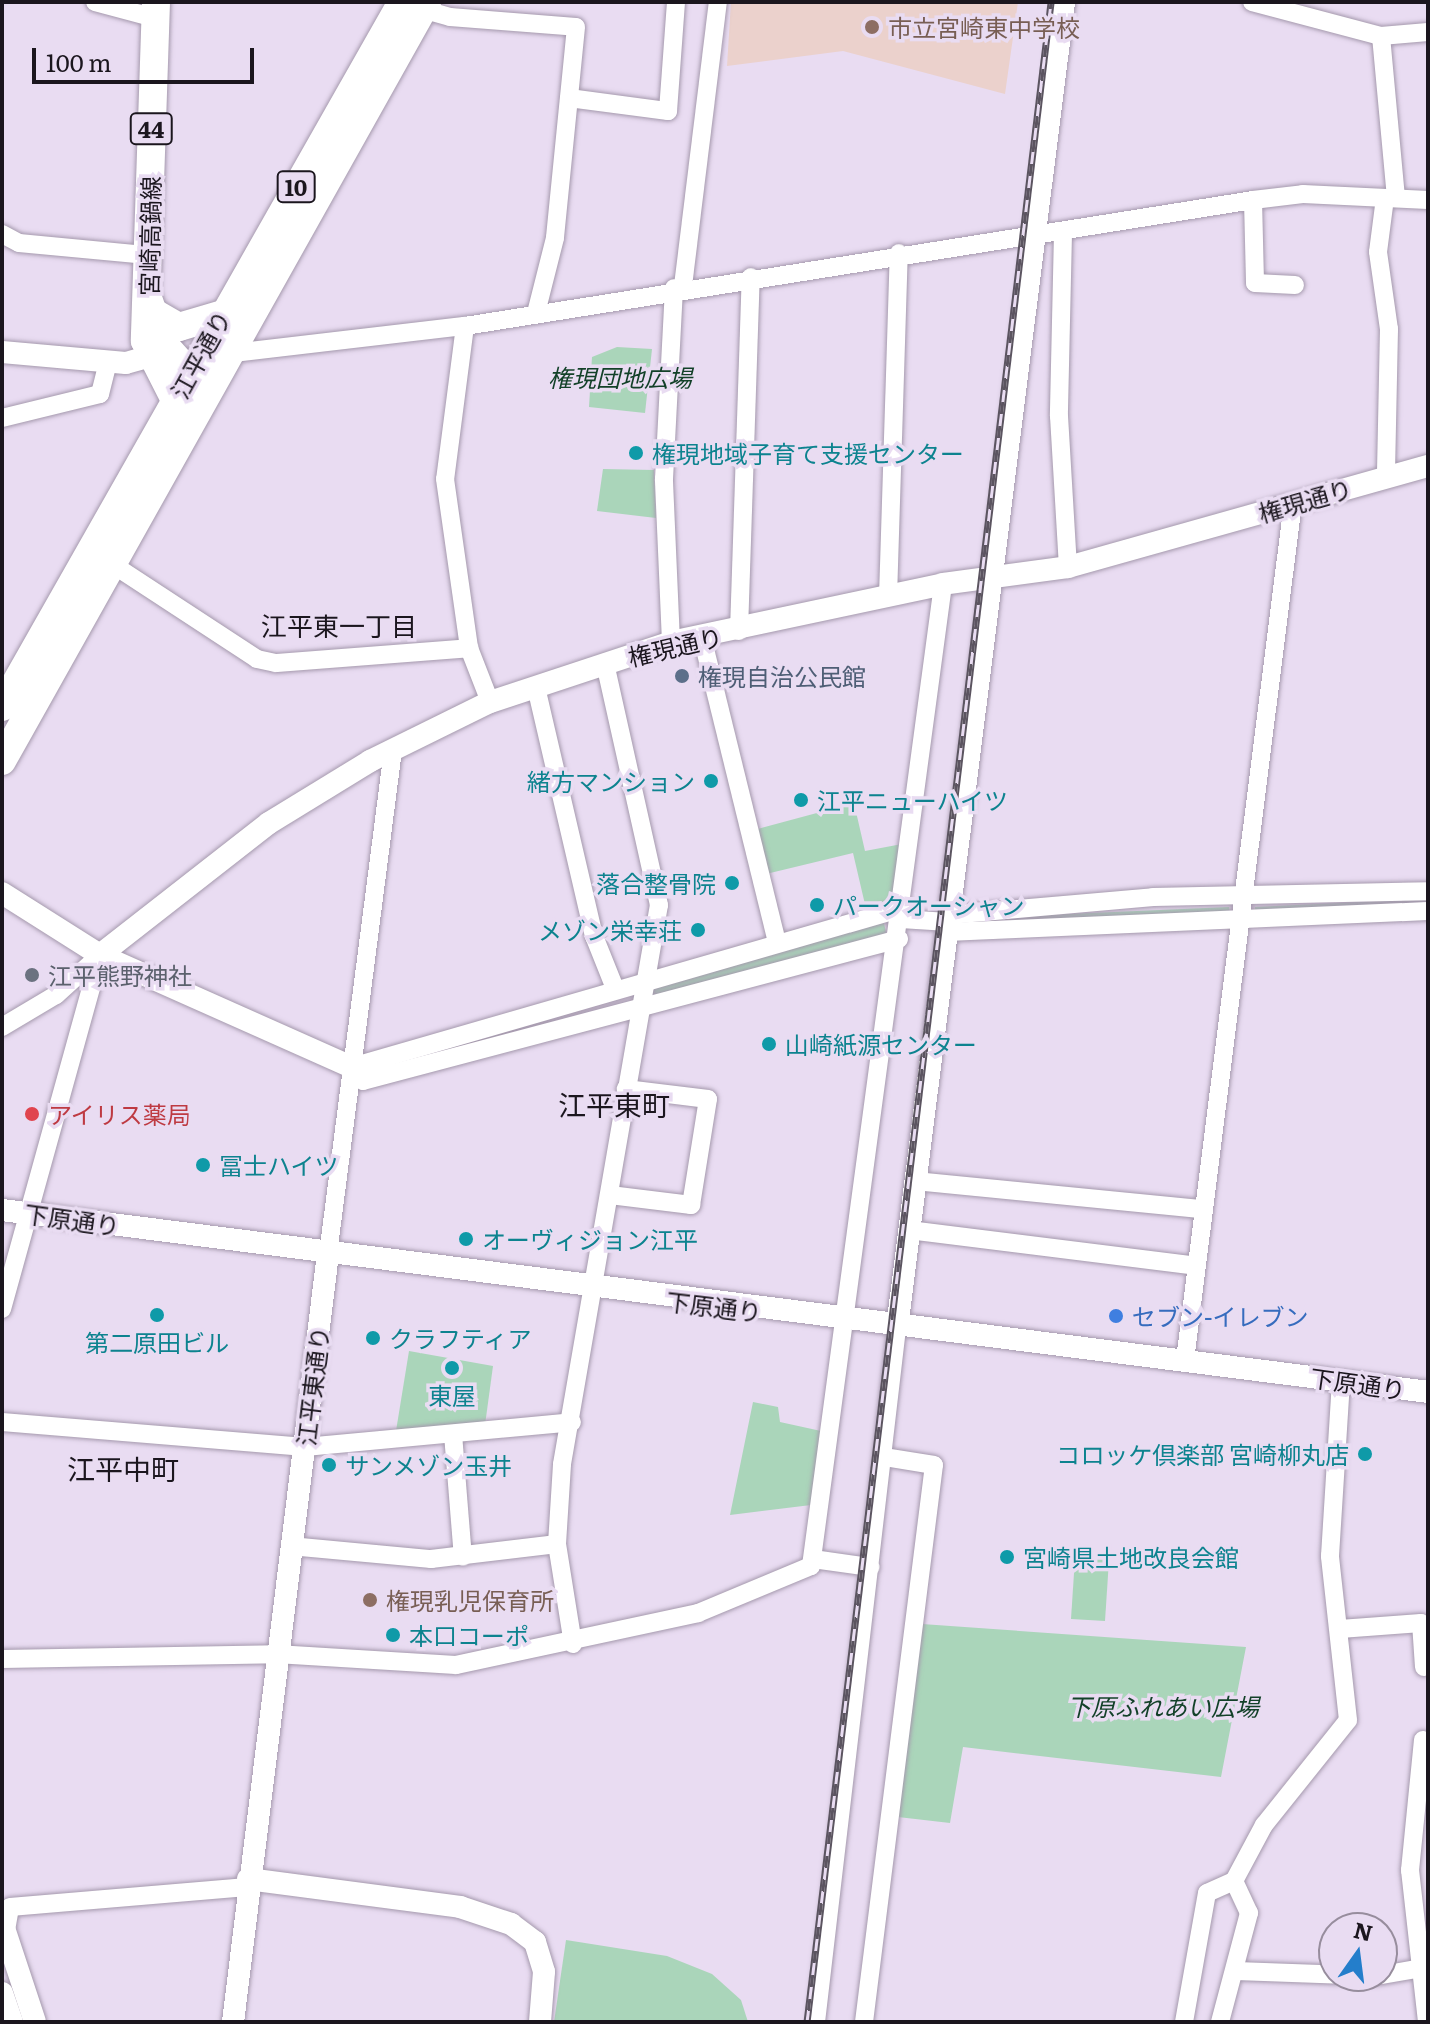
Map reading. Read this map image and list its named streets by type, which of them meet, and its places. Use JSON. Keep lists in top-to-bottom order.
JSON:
{
  "streets": {
    "main road": [
      "44",
      "10",
      "宮崎高鍋線",
      "江平通り"
    ],
    "street": ["権現通り", "下原通り", "江平東通り"]
  },
  "crossings": [
    ["10", "宮崎高鍋線"],
    ["10", "江平通り"],
    ["宮崎高鍋線", "江平通り"],
    ["権現通り", "江平東通り"],
    ["下原通り", "江平東通り"]
  ],
  "districts": ["江平東一丁目", "江平東町", "江平中町"],
  "parks": ["権現団地広場", "下原ふれあい広場"],
  "places": [
    "市立宮崎東中学校",
    "権現地域子育て支援センター",
    "権現自治公民館",
    "緒方マンション",
    "江平ニューハイツ",
    "落合整骨院",
    "パークオーシャン",
    "メゾン栄幸荘",
    "江平熊野神社",
    "山崎紙源センター",
    "アイリス薬局",
    "冨士ハイツ",
    "オーヴィジョン江平",
    "第二原田ビル",
    "セブン-イレブン",
    "クラフティア",
    "東屋",
    "コロッケ倶楽部 宮崎柳丸店",
    "サンメゾン玉井",
    "宮崎県土地改良会館",
    "権現乳児保育所",
    "本口コーポ"
  ],
  "scale_bar": "100 m",
  "north": "top"
}
